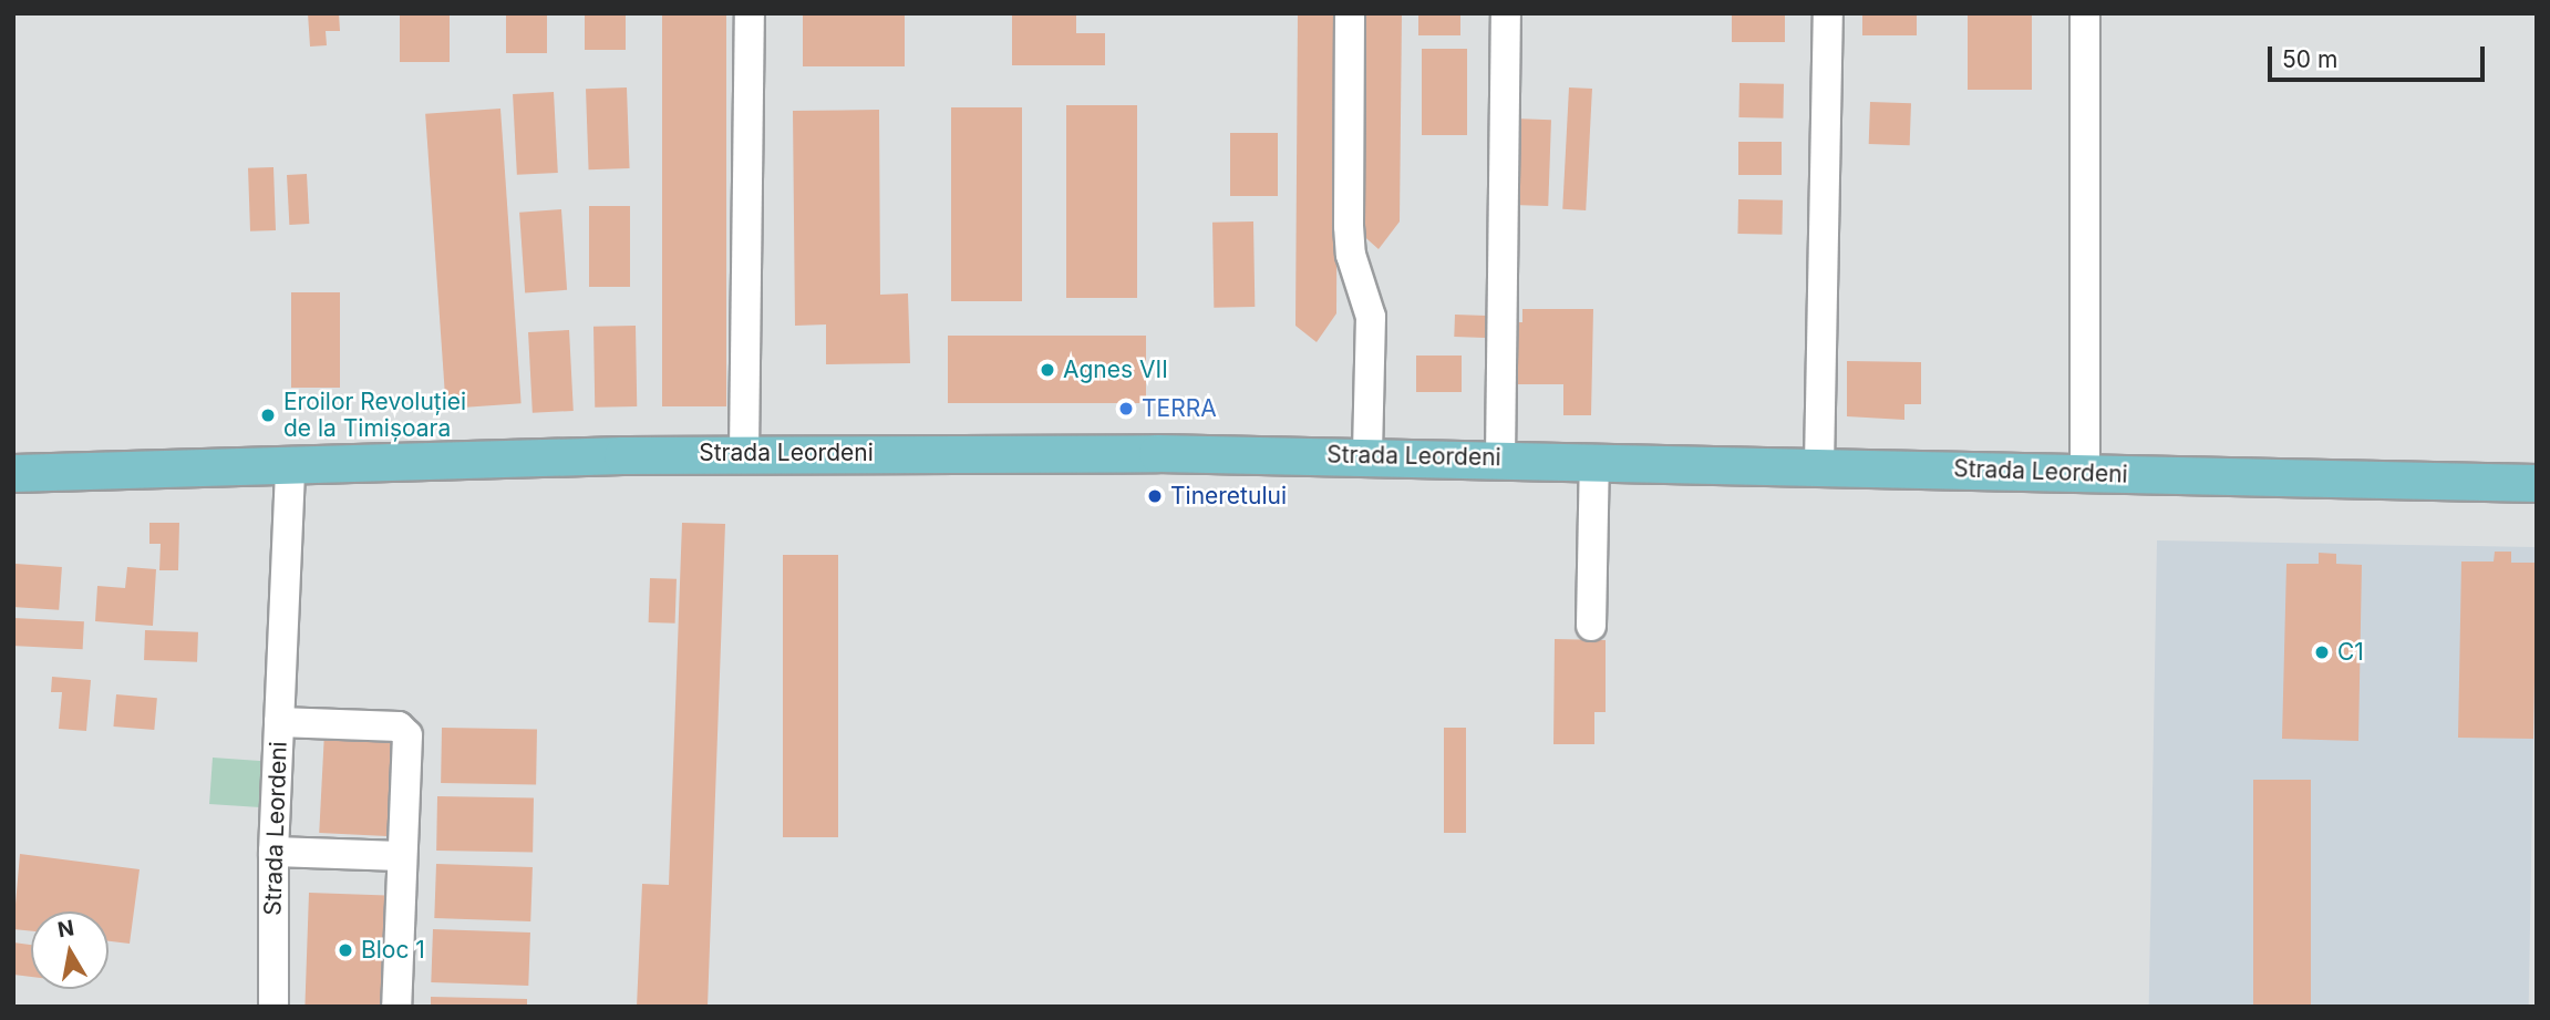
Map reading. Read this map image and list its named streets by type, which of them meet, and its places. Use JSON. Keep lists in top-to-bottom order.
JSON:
{
  "streets": {
    "main road": ["Strada Leordeni"]
  },
  "places": [
    "Agnes VII",
    "TERRA",
    "Eroilor Revoluției de la Timișoara",
    "Tineretului",
    "C1",
    "Bloc 1"
  ],
  "scale_bar": "50 m",
  "north": "top"
}
